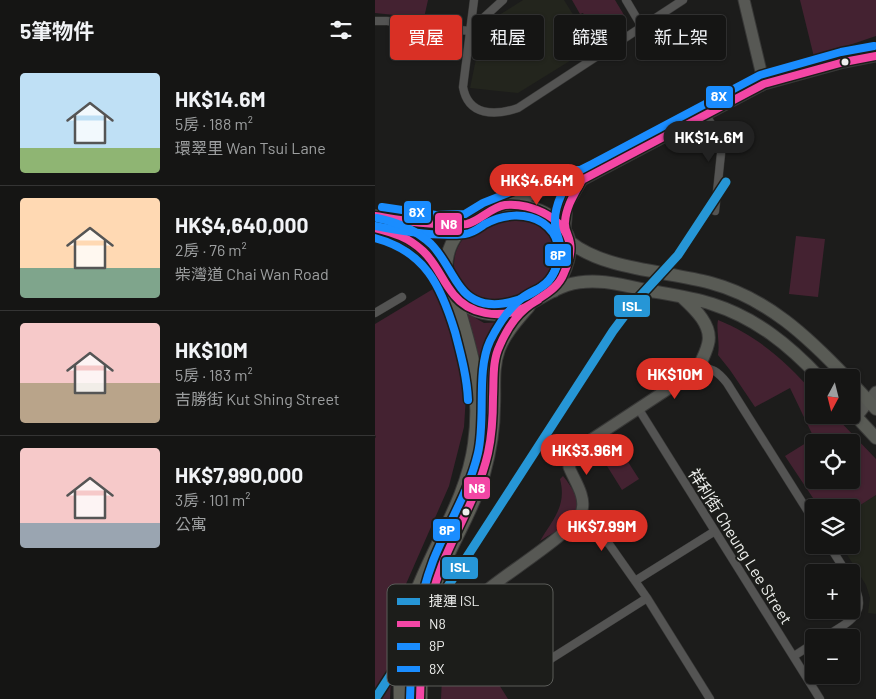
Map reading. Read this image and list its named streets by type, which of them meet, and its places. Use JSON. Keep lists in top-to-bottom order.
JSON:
{
  "streets": {
    "street": ["祥利街 Cheung Lee Street"]
  },
  "lines": [
    "transit line 8X",
    "transit line N8",
    "metro line ISL",
    "transit line 8P"
  ],
  "legend": [
    "捷運 ISL",
    "N8",
    "8P",
    "8X"
  ],
  "north": "bottom",
  "page": {
    "heading": "5筆物件",
    "chip": [
      "買屋",
      "租屋",
      "篩選",
      "新上架"
    ],
    "list": [
      {
        "name": "HK$14.6M",
        "note": "5房 · 188 m² · 環翠里 Wan Tsui Lane"
      },
      {
        "name": "HK$4,640,000",
        "note": "2房 · 76 m² · 柴灣道 Chai Wan Road"
      },
      {
        "name": "HK$10M",
        "note": "5房 · 183 m² · 吉勝街 Kut Shing Street"
      },
      {
        "name": "HK$7,990,000",
        "note": "3房 · 101 m² · 公寓"
      }
    ],
    "price": [
      "HK$14.6M",
      "HK$4.64M",
      "HK$10M",
      "HK$3.96M",
      "HK$7.99M"
    ],
    "map_buttons": ["+", "−"]
  }
}
